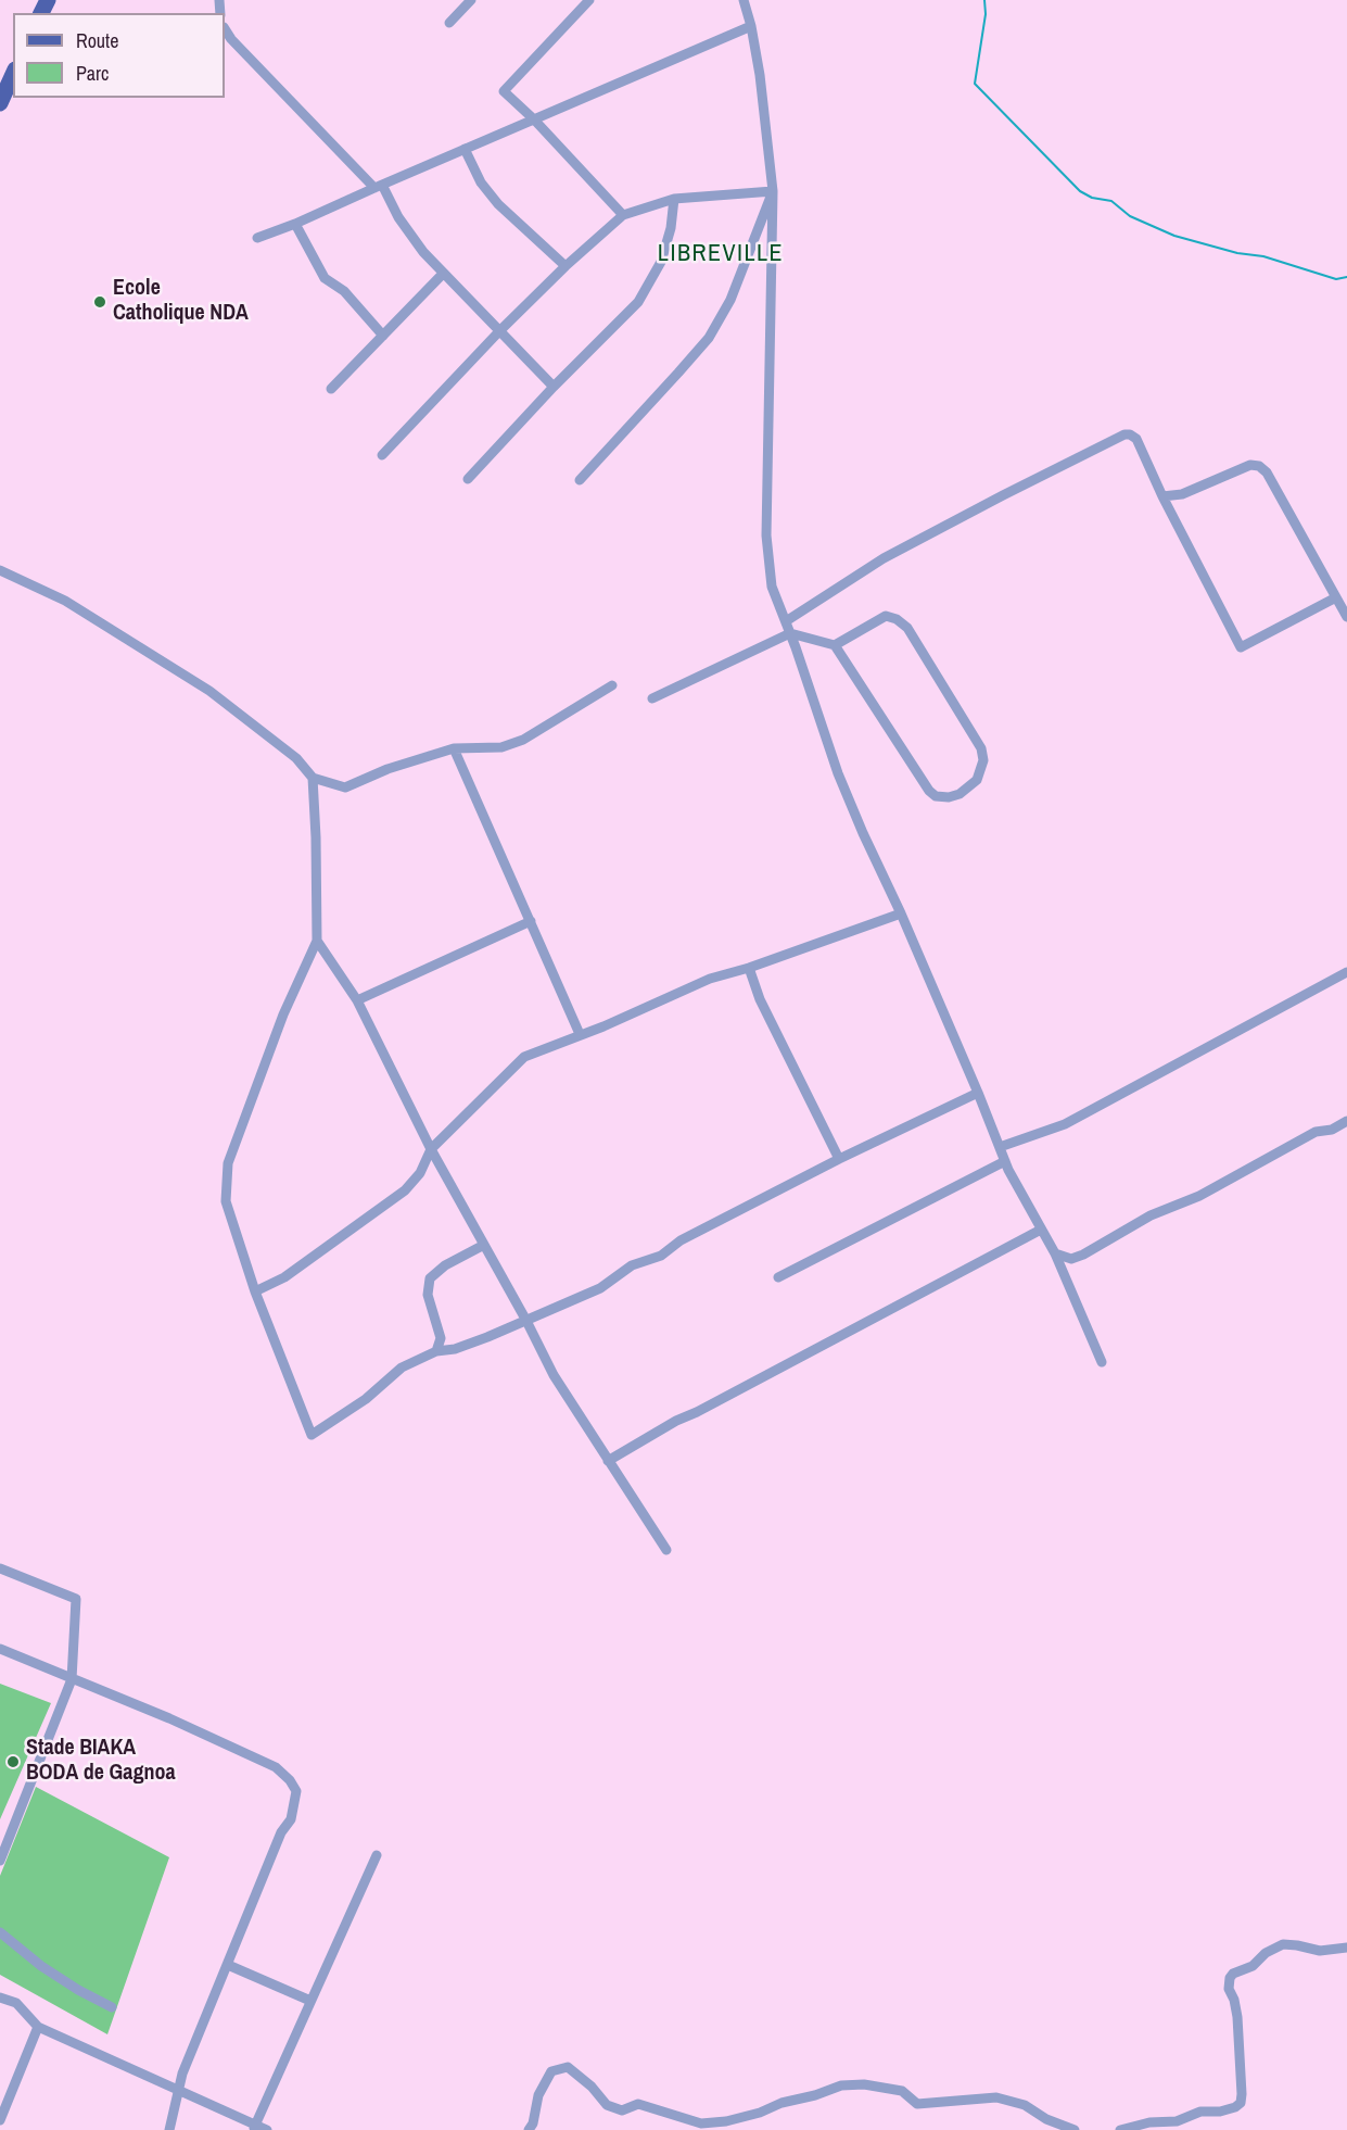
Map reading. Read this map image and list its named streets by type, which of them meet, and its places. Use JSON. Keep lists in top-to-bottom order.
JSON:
{
  "districts": ["LIBREVILLE"],
  "places": ["Ecole Catholique NDA", "Stade BIAKA BODA de Gagnoa"],
  "legend": ["Route", "Parc"]
}
